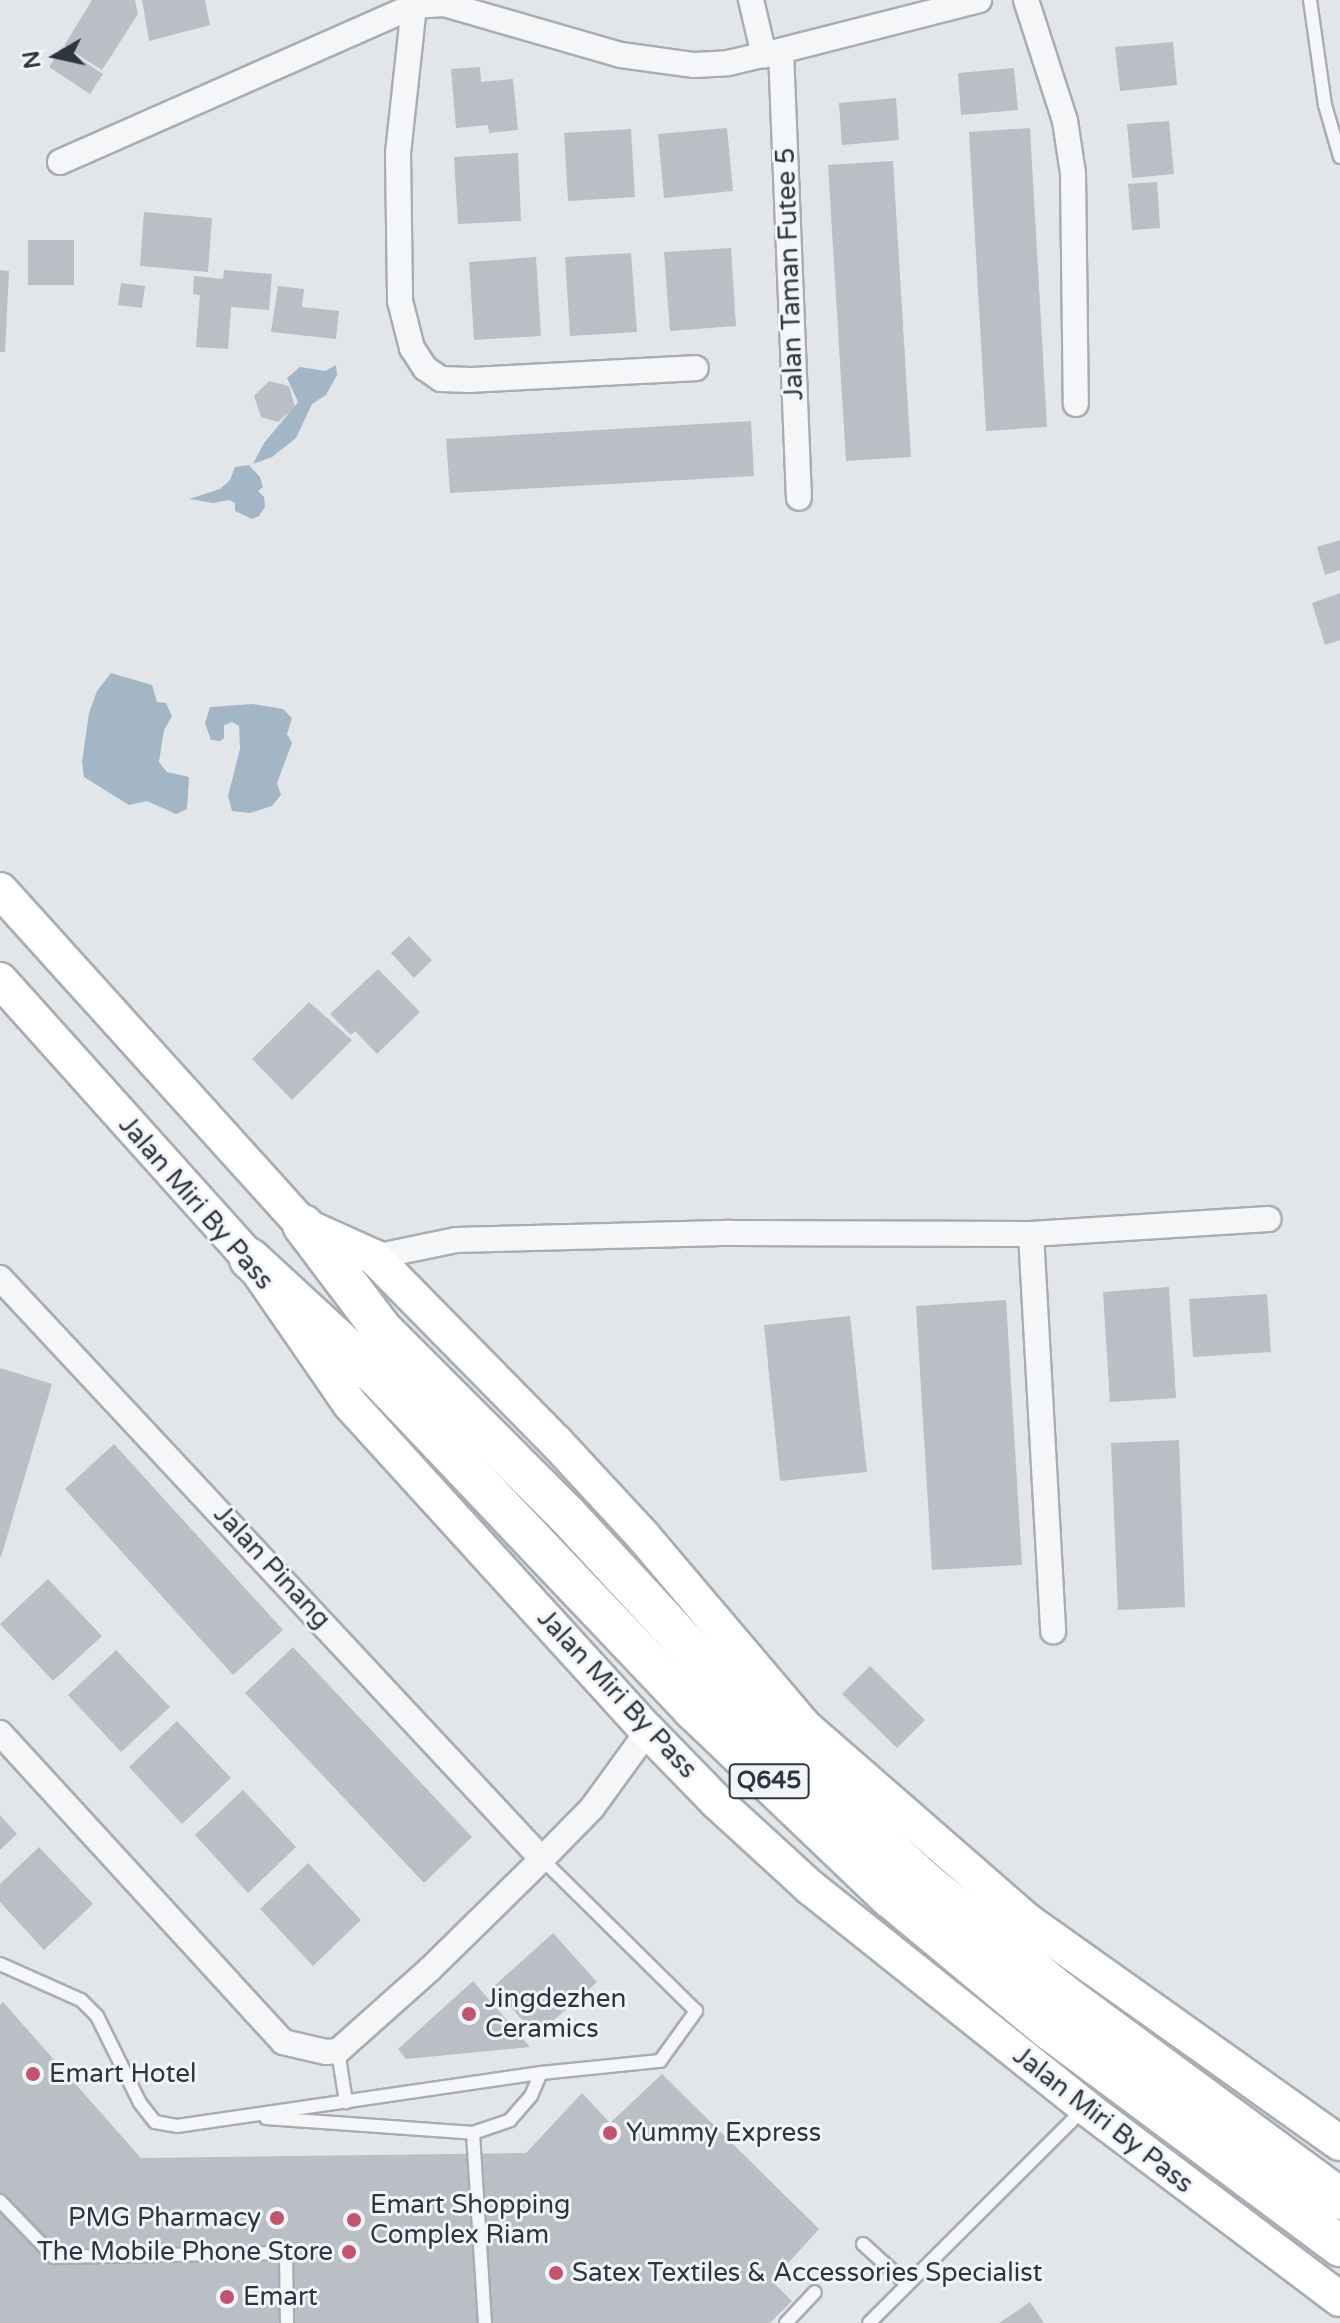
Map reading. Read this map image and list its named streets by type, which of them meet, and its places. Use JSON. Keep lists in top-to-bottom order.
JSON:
{
  "streets": {
    "highway": ["Q645"],
    "main road": ["Jalan Miri By Pass"],
    "street": ["Jalan Taman Futee 5", "Jalan Pinang"]
  },
  "crossings": [
    ["Jalan Miri By Pass", "Q645"]
  ],
  "places": [
    "Jingdezhen Ceramics",
    "Emart Hotel",
    "Yummy Express",
    "PMG Pharmacy",
    "Emart Shopping Complex Riam",
    "The Mobile Phone Store",
    "Satex Textiles & Accessories Specialist",
    "Emart"
  ],
  "north": "left"
}
